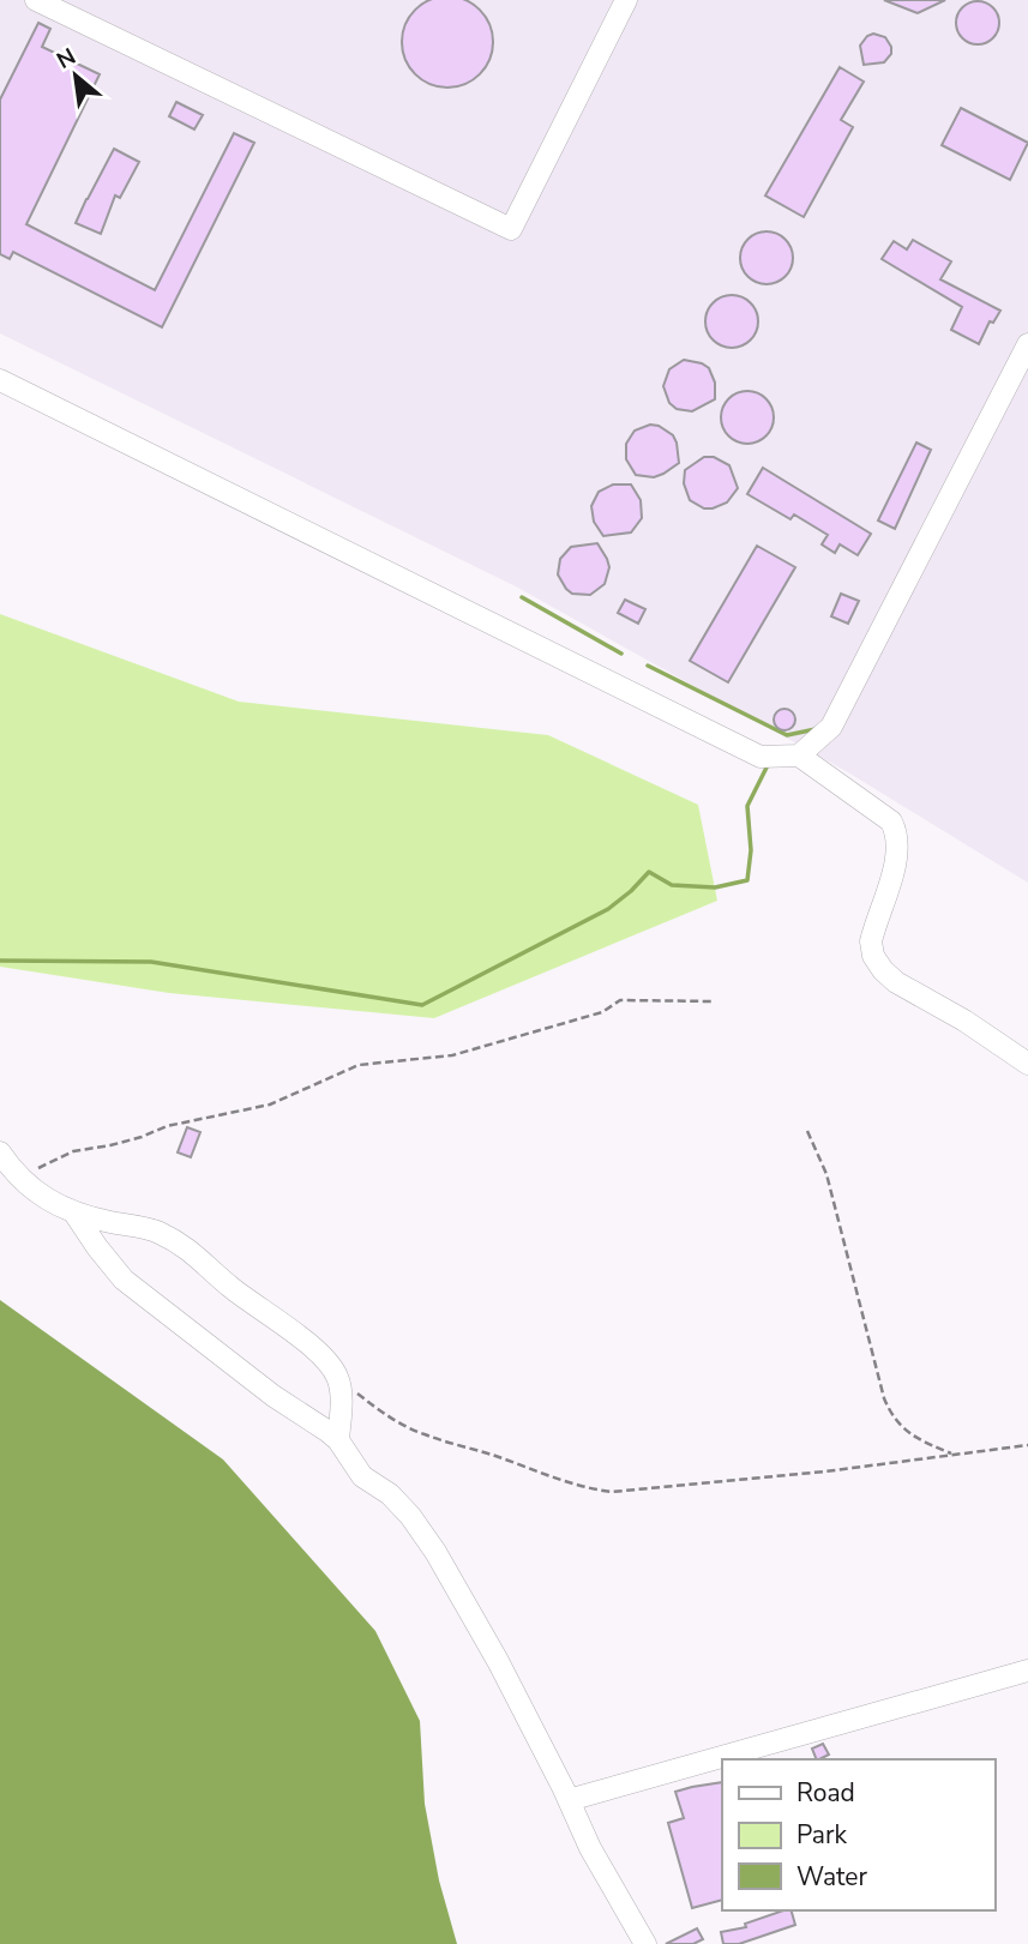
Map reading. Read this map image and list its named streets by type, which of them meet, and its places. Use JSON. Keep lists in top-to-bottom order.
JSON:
{
  "legend": ["Road", "Park", "Water"],
  "north": "top left"
}
